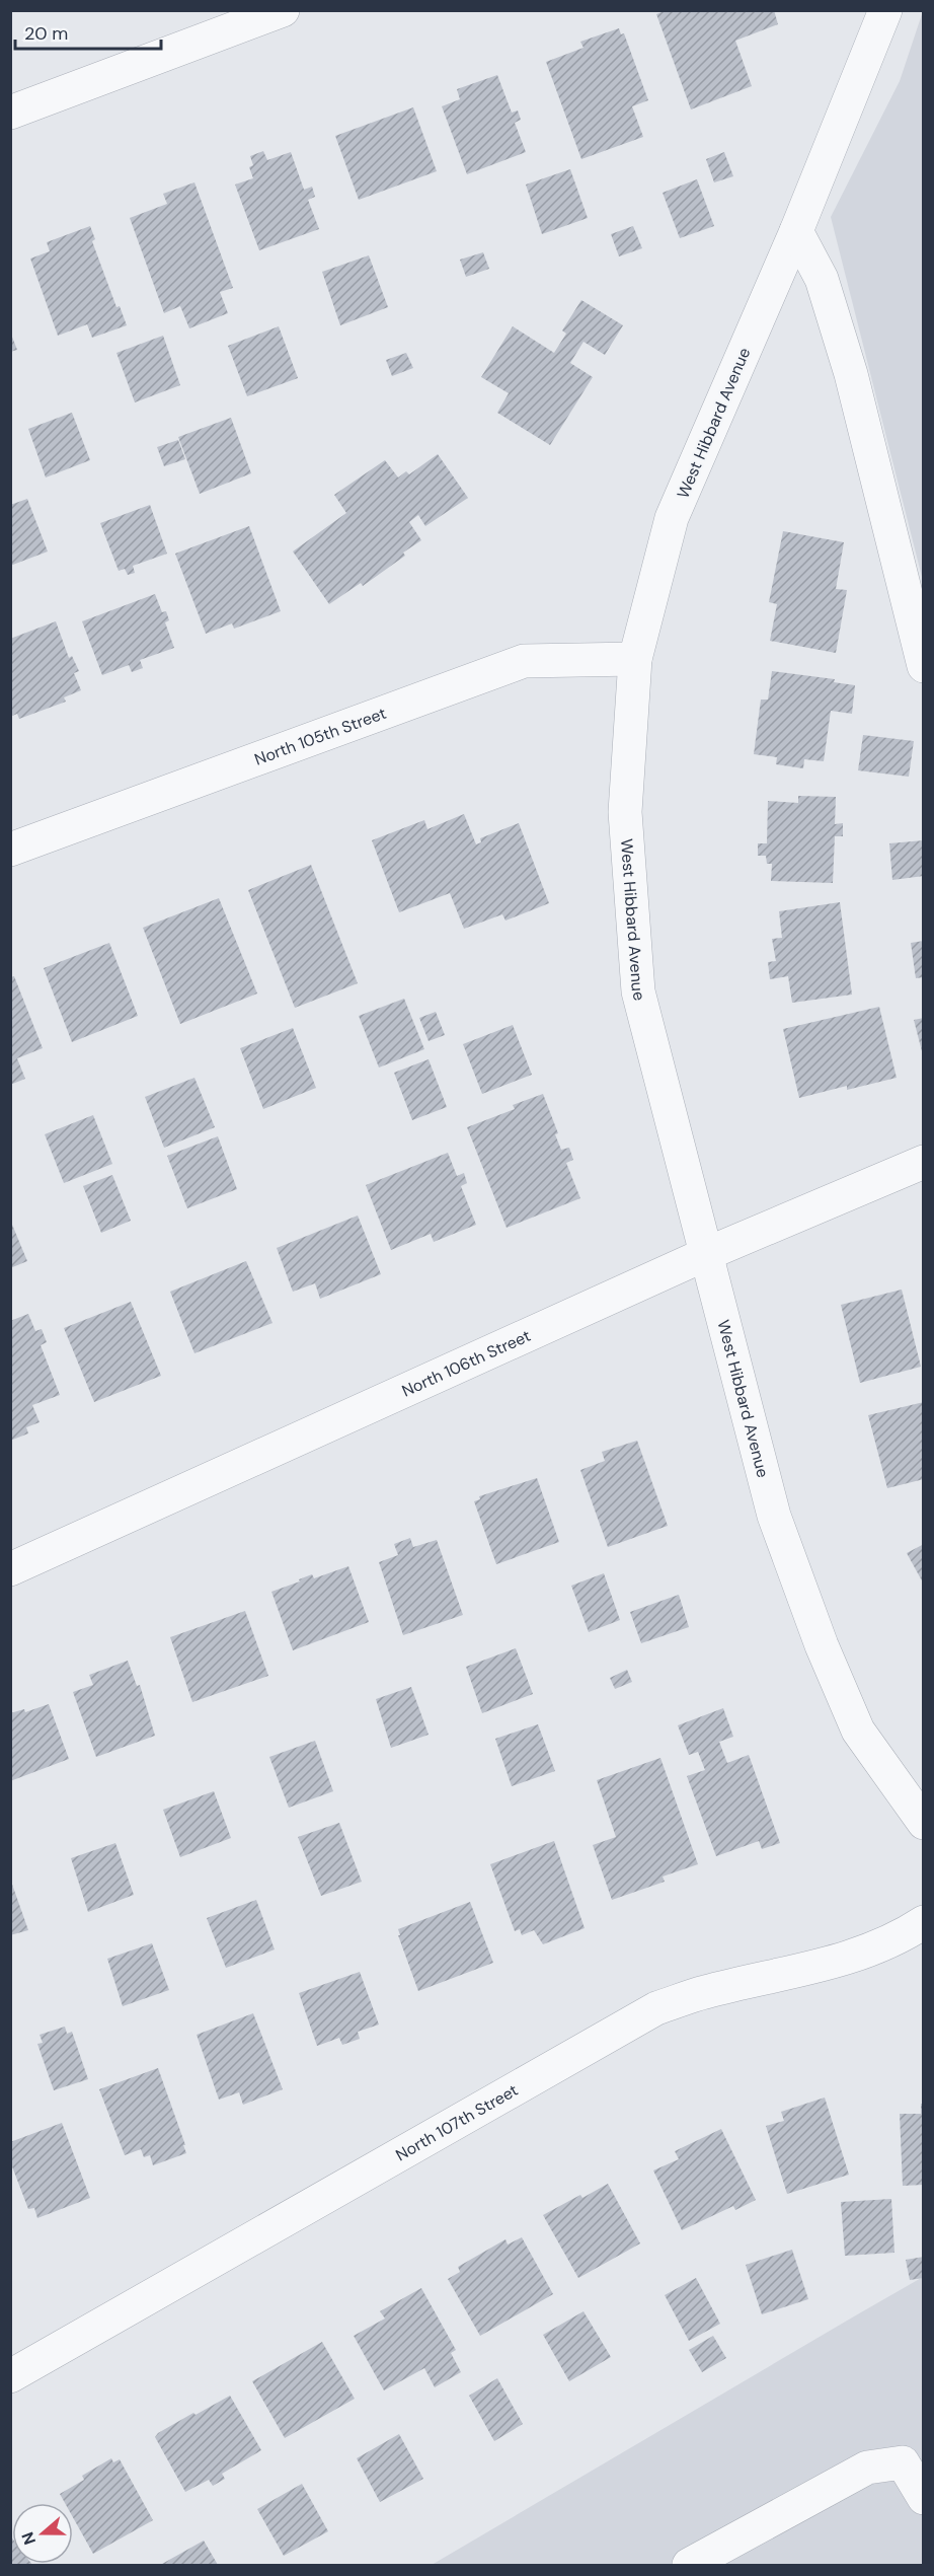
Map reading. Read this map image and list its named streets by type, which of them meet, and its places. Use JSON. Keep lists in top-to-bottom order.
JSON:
{
  "streets": {
    "street": [
      "West Hibbard Avenue",
      "North 105th Street",
      "North 106th Street",
      "North 107th Street"
    ]
  },
  "crossings": [
    ["West Hibbard Avenue", "North 105th Street"],
    ["West Hibbard Avenue", "North 106th Street"]
  ],
  "scale_bar": "20 m",
  "north": "left"
}
